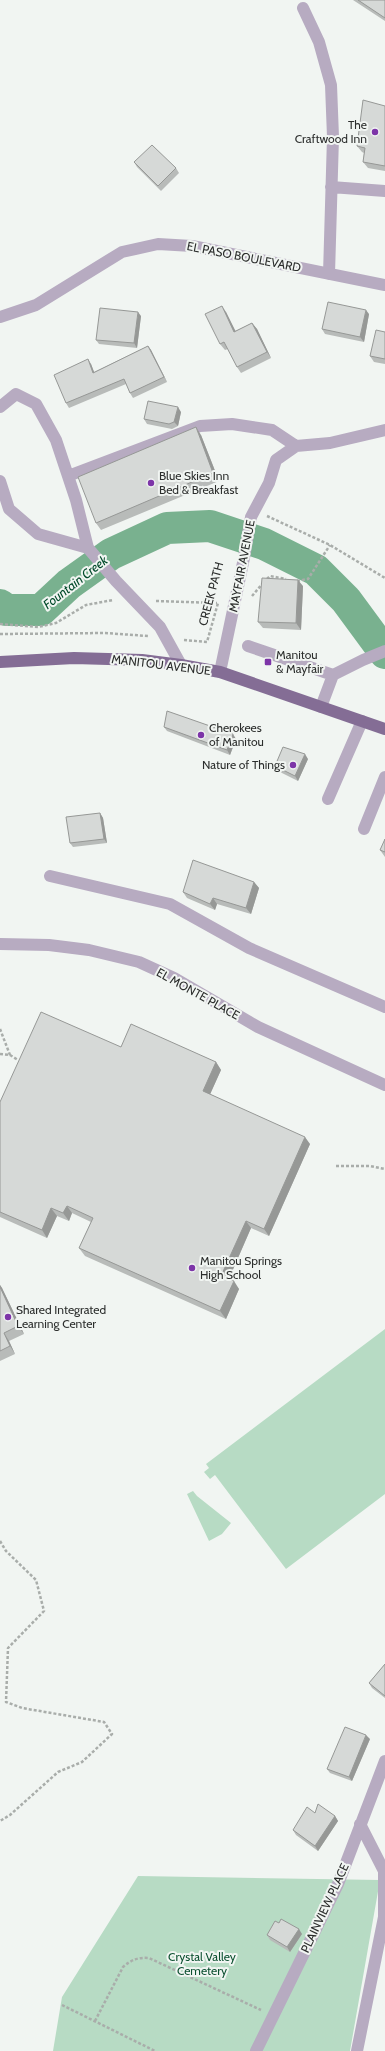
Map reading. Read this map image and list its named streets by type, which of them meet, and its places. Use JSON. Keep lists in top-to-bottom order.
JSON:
{
  "streets": {
    "main road": ["MANITOU AVENUE"],
    "street": [
      "EL PASO BOULEVARD",
      "MAYFAIR AVENUE",
      "EL MONTE PLACE",
      "PLAINVIEW PLACE"
    ],
    "path": ["CREEK PATH"]
  },
  "crossings": [
    ["MAYFAIR AVENUE", "MANITOU AVENUE"]
  ],
  "water": ["Fountain Creek"],
  "parks": ["Crystal Valley Cemetery"],
  "places": {
    "other": [
      "The Craftwood Inn",
      "Blue Skies Inn Bed & Breakfast",
      "Cherokees of Manitou",
      "Nature of Things",
      "Manitou Springs High School",
      "Shared Integrated Learning Center"
    ],
    "transit": ["Manitou & Mayfair"]
  }
}
